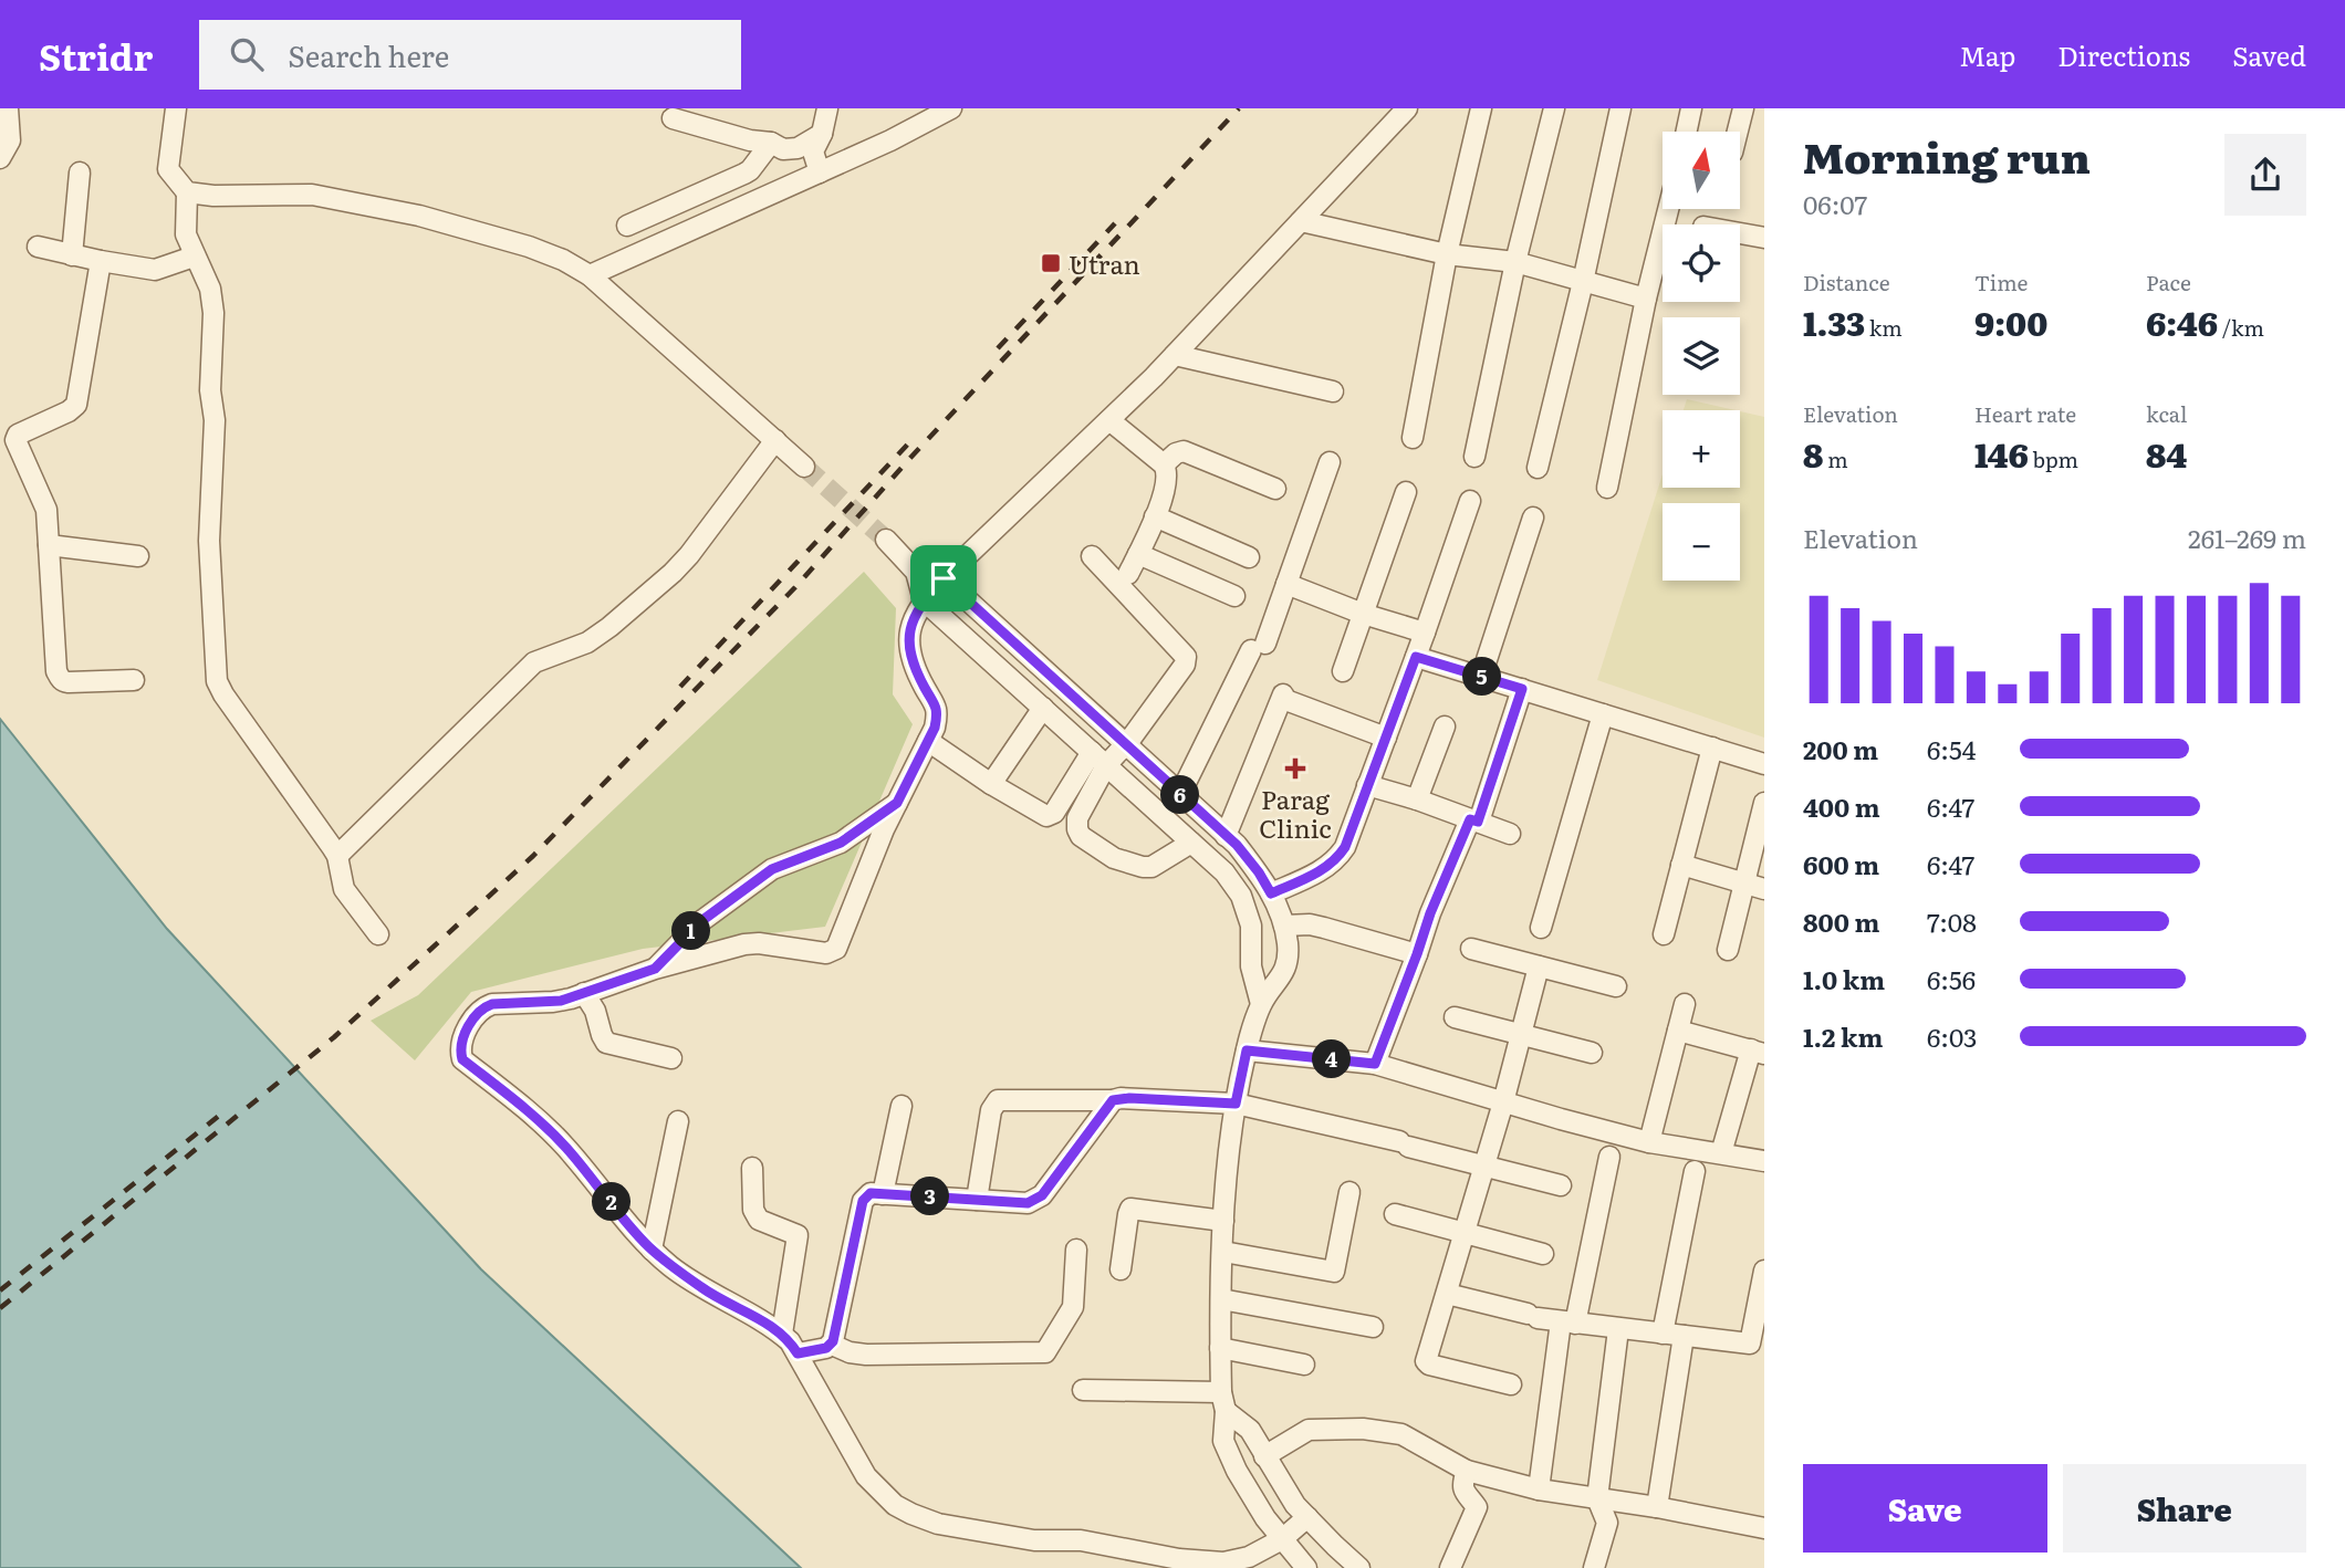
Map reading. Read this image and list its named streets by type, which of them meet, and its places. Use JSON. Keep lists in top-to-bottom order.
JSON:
{
  "places": {
    "transit": ["Utran"],
    "health": ["Parag Clinic"]
  },
  "north": "top",
  "page": {
    "header": "Stridr",
    "search": "Search here",
    "nav": ["Map", "Directions", "Saved"],
    "heading": ["Morning run", "06:07"],
    "map_buttons": ["+", "−"],
    "stats": [
      ["Distance", "1.33 km"],
      ["Time", "9:00"],
      ["Pace", "6:46 /km"],
      ["Elevation", "8 m"],
      ["Heart rate", "146 bpm"],
      ["kcal", "84"]
    ],
    "chart": ["Elevation", "261–269 m"],
    "pins": [
      "5",
      "6",
      "1",
      "4",
      "3",
      "2"
    ],
    "list": [
      {
        "name": "200 m",
        "note": "6:54"
      },
      {
        "name": "400 m",
        "note": "6:47"
      },
      {
        "name": "600 m",
        "note": "6:47"
      },
      {
        "name": "800 m",
        "note": "7:08"
      },
      {
        "name": "1.0 km",
        "note": "6:56"
      },
      {
        "name": "1.2 km",
        "note": "6:03"
      }
    ],
    "buttons": ["Save", "Share"]
  }
}
